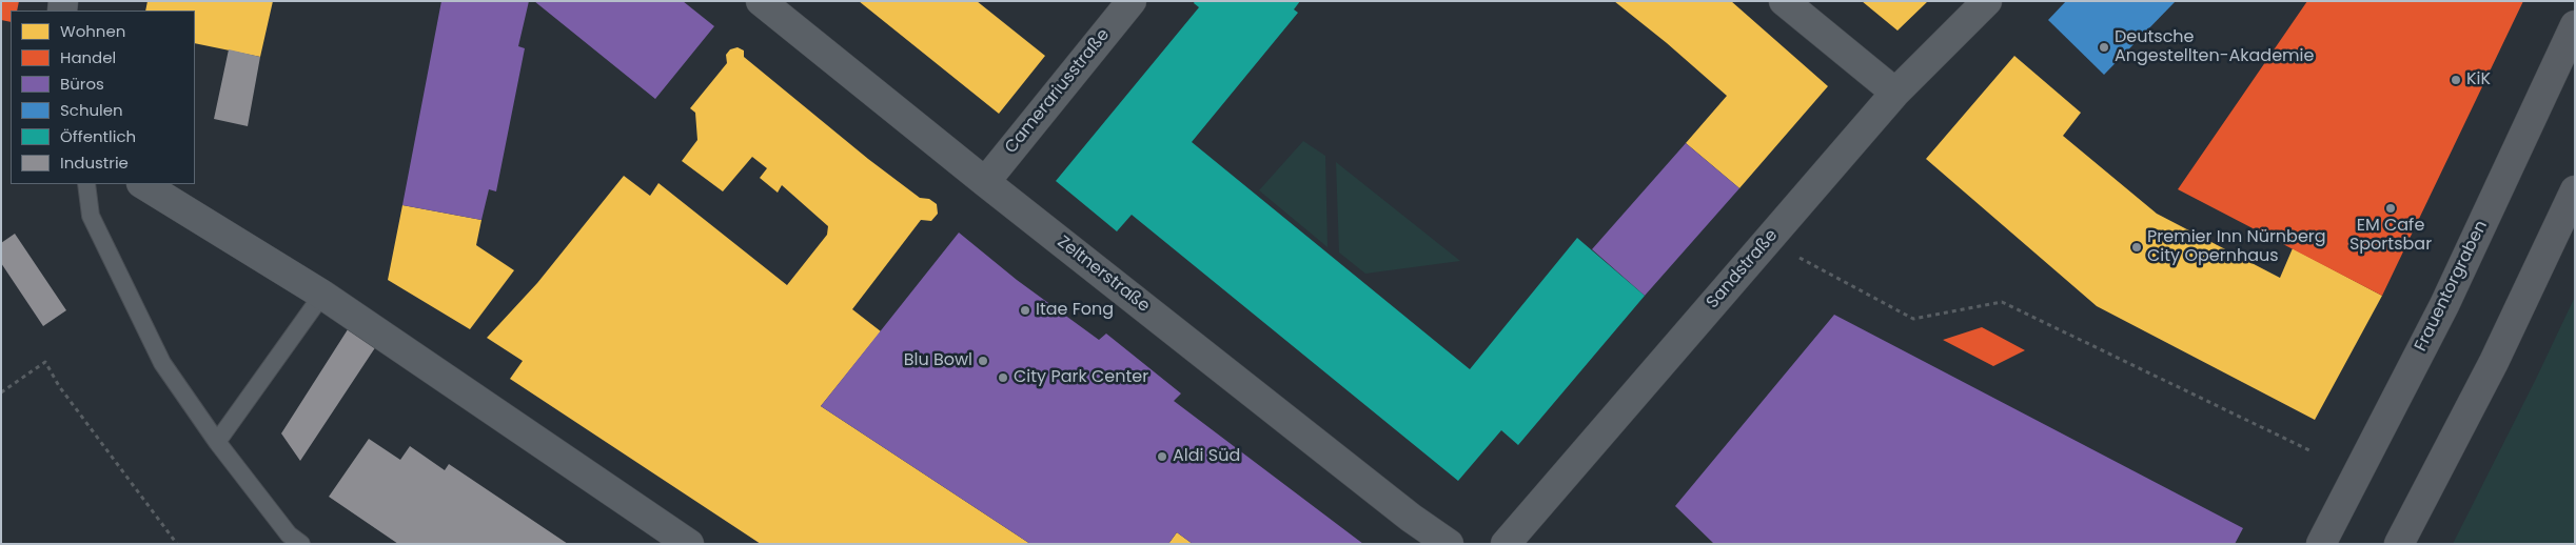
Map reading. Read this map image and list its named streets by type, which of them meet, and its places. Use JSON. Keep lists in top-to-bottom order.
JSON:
{
  "streets": {
    "main road": ["Frauentorgraben"],
    "street": ["Camerariusstraße", "Sandstraße", "Zeltnerstraße"]
  },
  "crossings": [
    ["Camerariusstraße", "Zeltnerstraße"]
  ],
  "places": [
    "Deutsche Angestellten-Akademie",
    "KiK",
    "EM Cafe Sportsbar",
    "Premier Inn Nürnberg City Opernhaus",
    "Itae Fong",
    "Blu Bowl",
    "City Park Center",
    "Aldi Süd"
  ],
  "legend": [
    "Wohnen",
    "Handel",
    "Büros",
    "Schulen",
    "Öffentlich",
    "Industrie"
  ]
}
